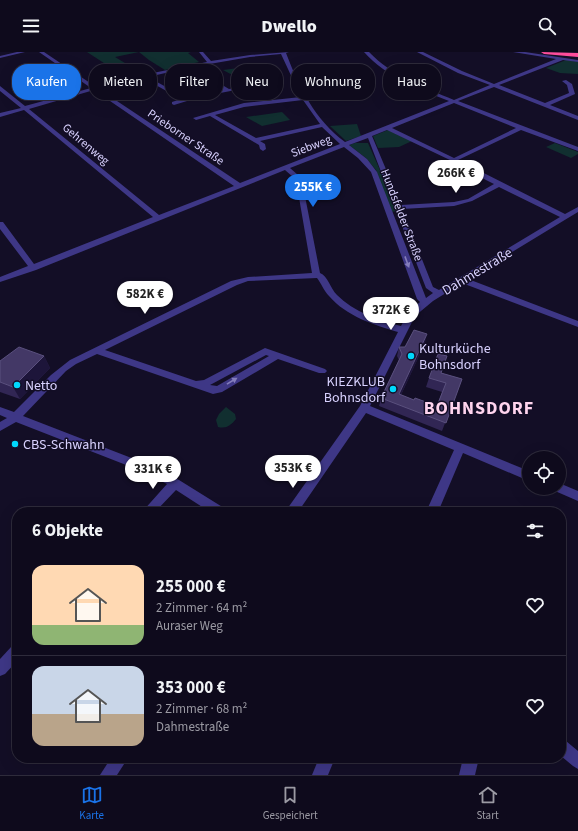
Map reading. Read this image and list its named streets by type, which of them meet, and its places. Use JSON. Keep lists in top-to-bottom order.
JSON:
{
  "streets": {
    "street": [
      "Prieborner Straße",
      "Gehrenweg",
      "Siebweg",
      "Hundsfelder Straße",
      "Dahmestraße"
    ]
  },
  "crossings": [
    ["Prieborner Straße", "Siebweg"],
    ["Gehrenweg", "Siebweg"],
    ["Siebweg", "Hundsfelder Straße"],
    ["Hundsfelder Straße", "Dahmestraße"]
  ],
  "districts": ["BOHNSDORF"],
  "places": [
    "Kulturküche Bohnsdorf",
    "Netto",
    "KIEZKLUB Bohnsdorf",
    "CBS-Schwahn"
  ],
  "page": {
    "header": "Dwello",
    "chip": [
      "Kaufen",
      "Mieten",
      "Filter",
      "Neu",
      "Wohnung",
      "Haus"
    ],
    "price": [
      "266K €",
      "255K €",
      "582K €",
      "372K €",
      "353K €",
      "331K €"
    ],
    "heading": "6 Objekte",
    "list": [
      {
        "name": "255 000 €",
        "note": "2 Zimmer · 64 m² · Auraser Weg"
      },
      {
        "name": "353 000 €",
        "note": "2 Zimmer · 68 m² · Dahmestraße"
      }
    ],
    "tabs": ["Karte", "Gespeichert", "Start"]
  }
}
